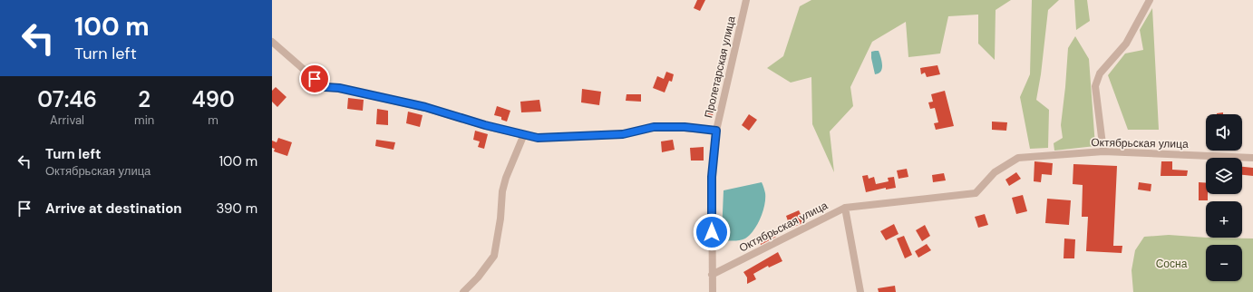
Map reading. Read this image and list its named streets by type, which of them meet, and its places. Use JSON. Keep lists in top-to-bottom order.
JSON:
{
  "streets": {
    "street": ["Пролетарская улица", "Октябрьская улица"]
  },
  "crossings": [
    ["Пролетарская улица", "Октябрьская улица"]
  ],
  "parks": ["Сосна"],
  "page": {
    "turn": ["100 m", "Turn left"],
    "eta": [
      "07:46",
      "Arrival",
      "2",
      "min",
      "490",
      "m"
    ],
    "map_buttons": ["+", "−"],
    "list": [
      {
        "name": "Turn left",
        "note": "Октябрьская улица",
        "value": "100 m"
      },
      {
        "name": "Arrive at destination",
        "value": "390 m"
      }
    ]
  }
}
